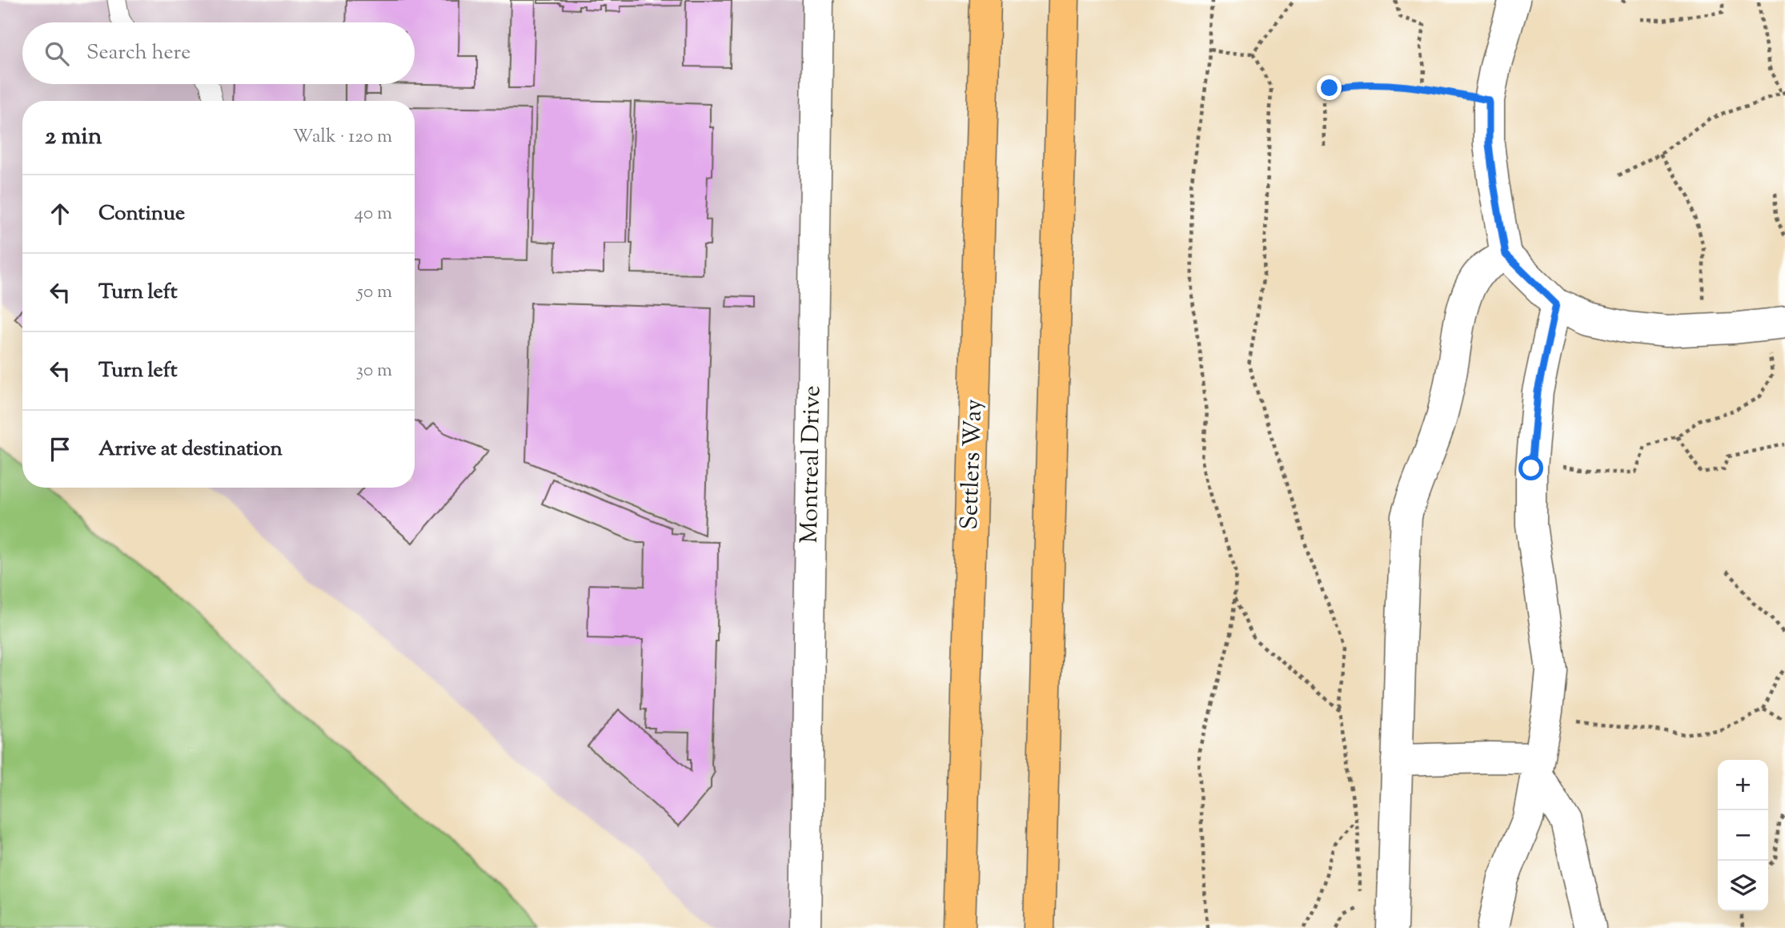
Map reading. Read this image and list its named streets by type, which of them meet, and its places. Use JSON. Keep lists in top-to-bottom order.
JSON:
{
  "streets": {
    "highway": ["Settlers Way"],
    "street": ["Montreal Drive"]
  },
  "page": {
    "search": "Search here",
    "heading": ["2 min", "Walk · 120 m"],
    "list": [
      ["Continue", "40 m"],
      ["Turn left", "50 m"],
      ["Turn left", "30 m"],
      "Arrive at destination"
    ],
    "map_buttons": ["+", "−"]
  }
}
